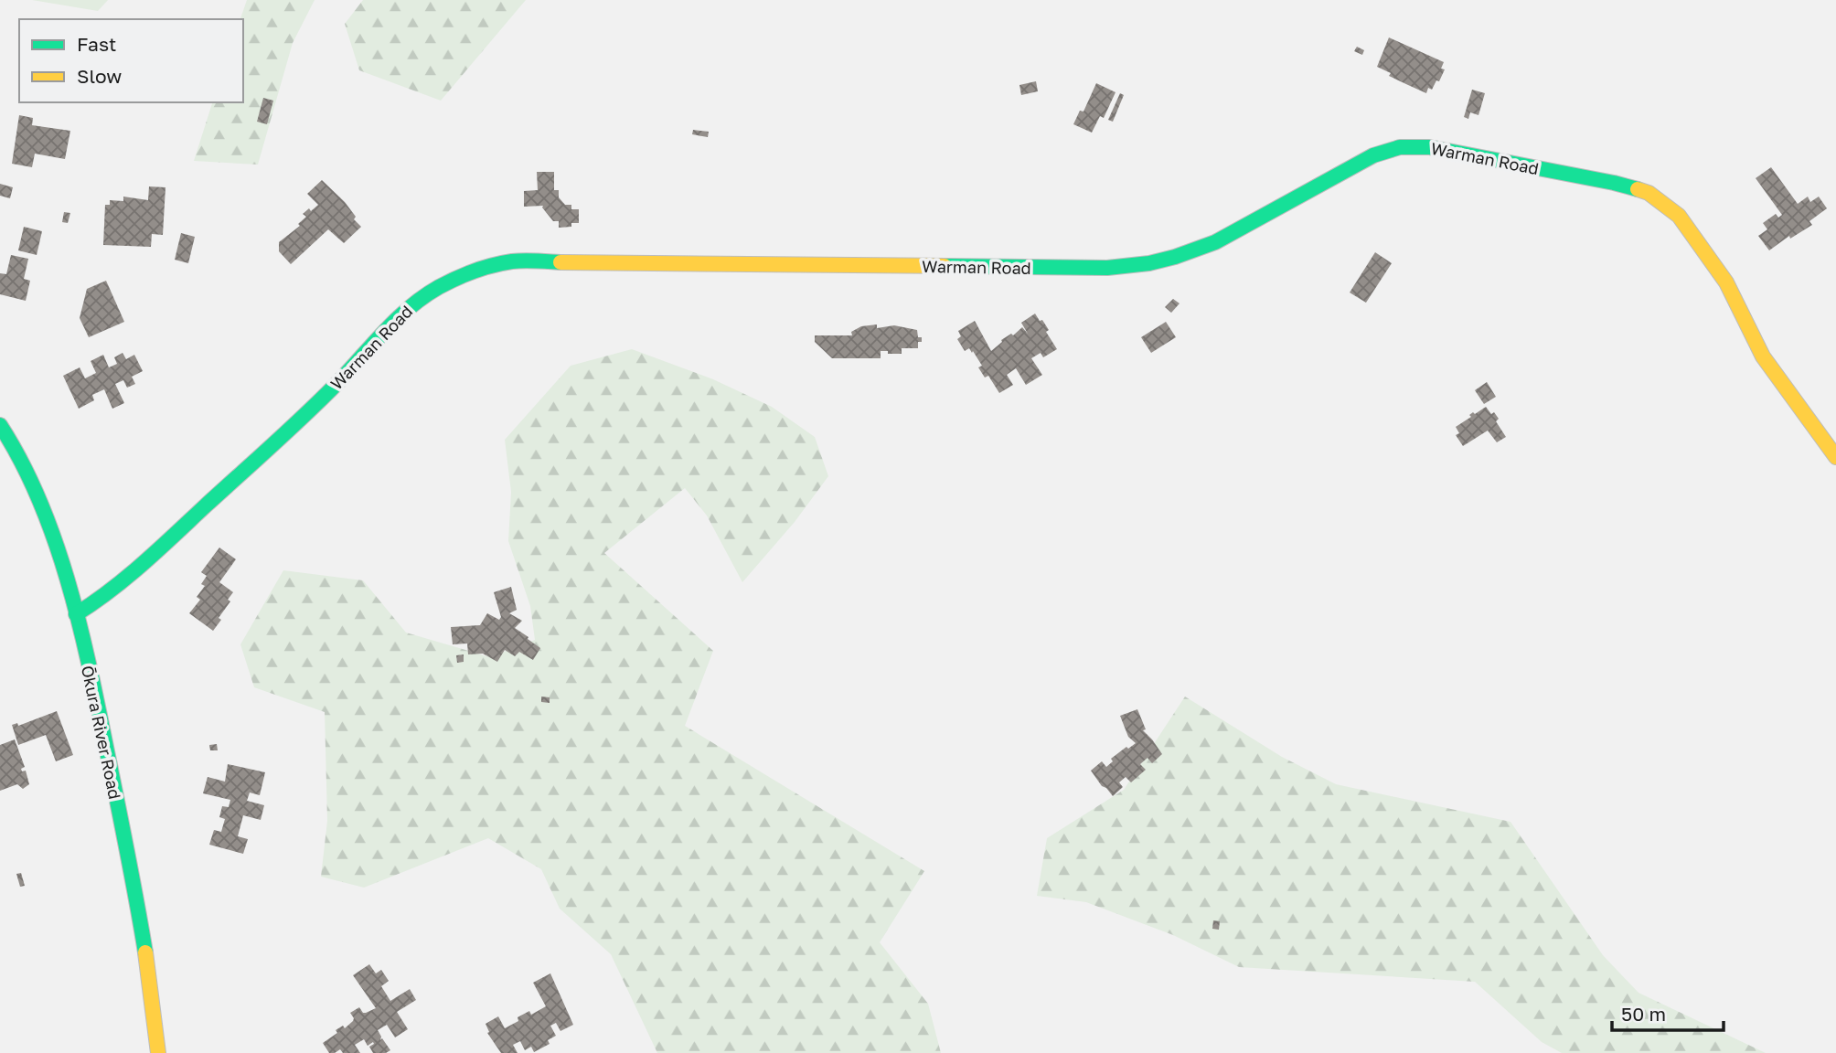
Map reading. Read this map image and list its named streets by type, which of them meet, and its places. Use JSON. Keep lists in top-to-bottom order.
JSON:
{
  "streets": {
    "street": ["Warman Road", "Ōkura River Road"]
  },
  "crossings": [
    ["Warman Road", "Ōkura River Road"]
  ],
  "legend": ["Fast", "Slow"],
  "scale_bar": "50 m"
}
